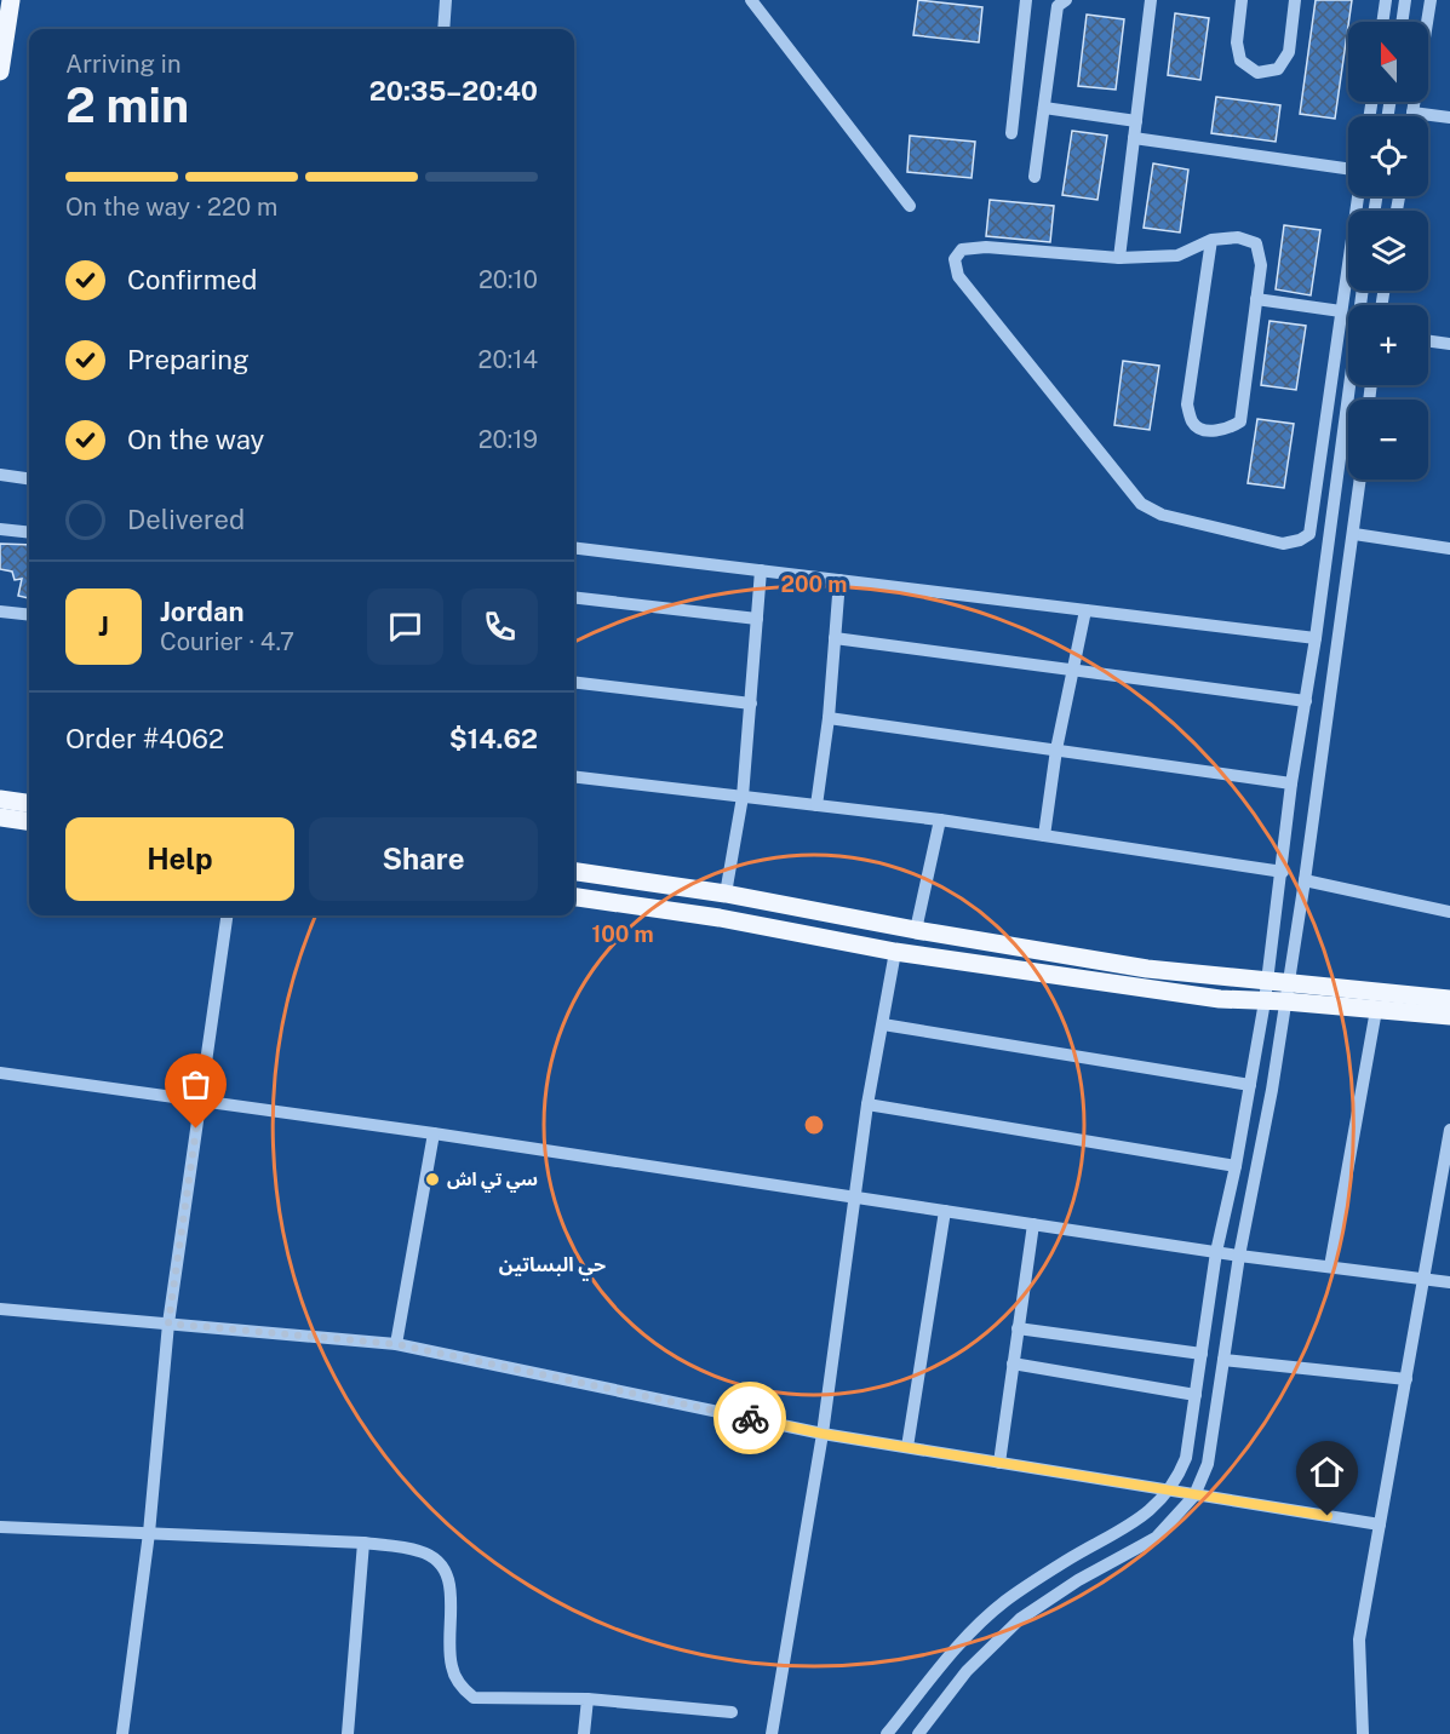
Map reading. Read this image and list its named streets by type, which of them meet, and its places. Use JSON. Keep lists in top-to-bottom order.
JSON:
{
  "districts": ["حي البساتين"],
  "places": ["سي تي اش"],
  "north": "top",
  "page": {
    "map_buttons": ["+", "−"],
    "heading": ["2 min", "Arriving in", "20:35–20:40"],
    "panel": [
      "Jordan",
      "Courier · 4.7",
      "Order #4062",
      "$14.62"
    ],
    "bar": "On the way · 220 m",
    "list": [
      ["Confirmed", "20:10"],
      ["Preparing", "20:14"],
      ["On the way", "20:19"],
      "Delivered"
    ],
    "round": "J",
    "buttons": ["Help", "Share"]
  },
  "rings": ["200 m", "100 m"]
}
